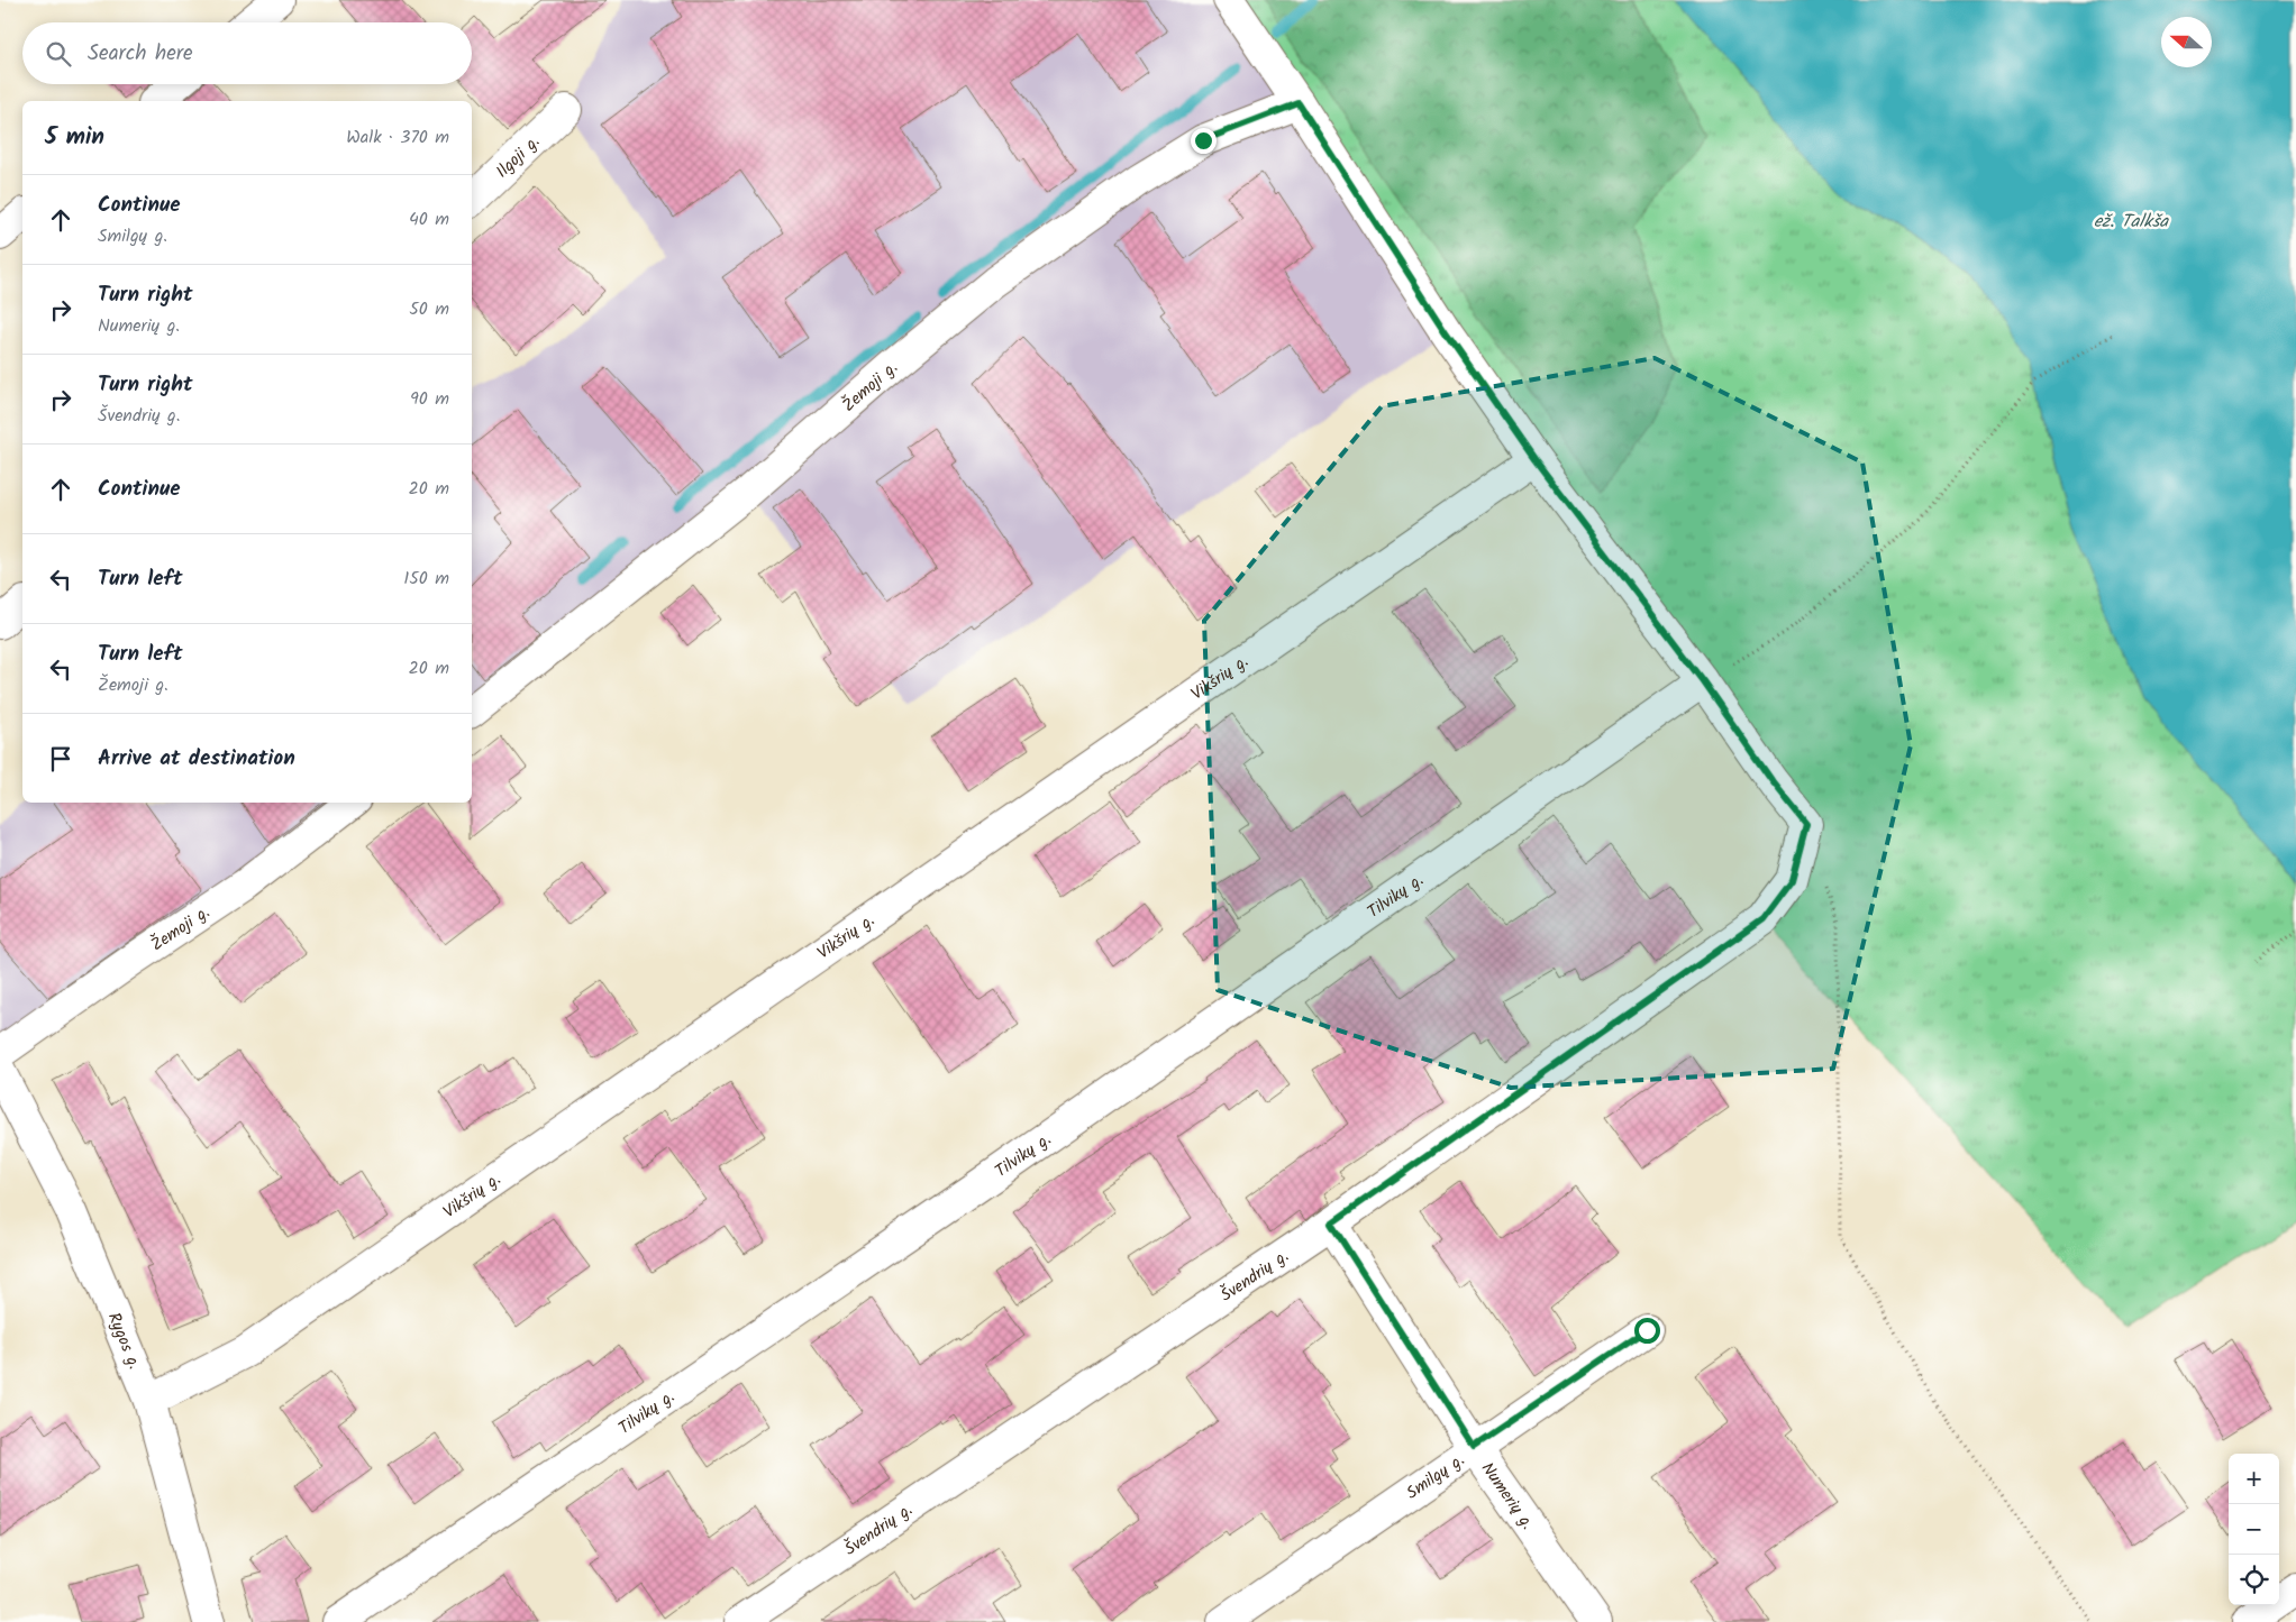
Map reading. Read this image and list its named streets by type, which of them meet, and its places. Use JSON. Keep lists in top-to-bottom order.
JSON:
{
  "streets": {
    "street": [
      "Ilgoji g.",
      "Žemoji g.",
      "Vikšrių g.",
      "Tilvikų g.",
      "Švendrių g.",
      "Rygos g.",
      "Smilgų g.",
      "Numerių g."
    ]
  },
  "crossings": [
    ["Vikšrių g.", "Rygos g."],
    ["Tilvikų g.", "Švendrių g."],
    ["Švendrių g.", "Numerių g."],
    ["Smilgų g.", "Numerių g."]
  ],
  "water": ["ež. Talkša"],
  "north": "left",
  "page": {
    "search": "Search here",
    "heading": ["5 min", "Walk · 370 m"],
    "list": [
      ["Continue", "Smilgų g.", "40 m"],
      ["Turn right", "Numerių g.", "50 m"],
      ["Turn right", "Švendrių g.", "90 m"],
      ["Continue", "20 m"],
      ["Turn left", "150 m"],
      ["Turn left", "Žemoji g.", "20 m"],
      "Arrive at destination"
    ],
    "map_buttons": ["+", "−"]
  }
}
